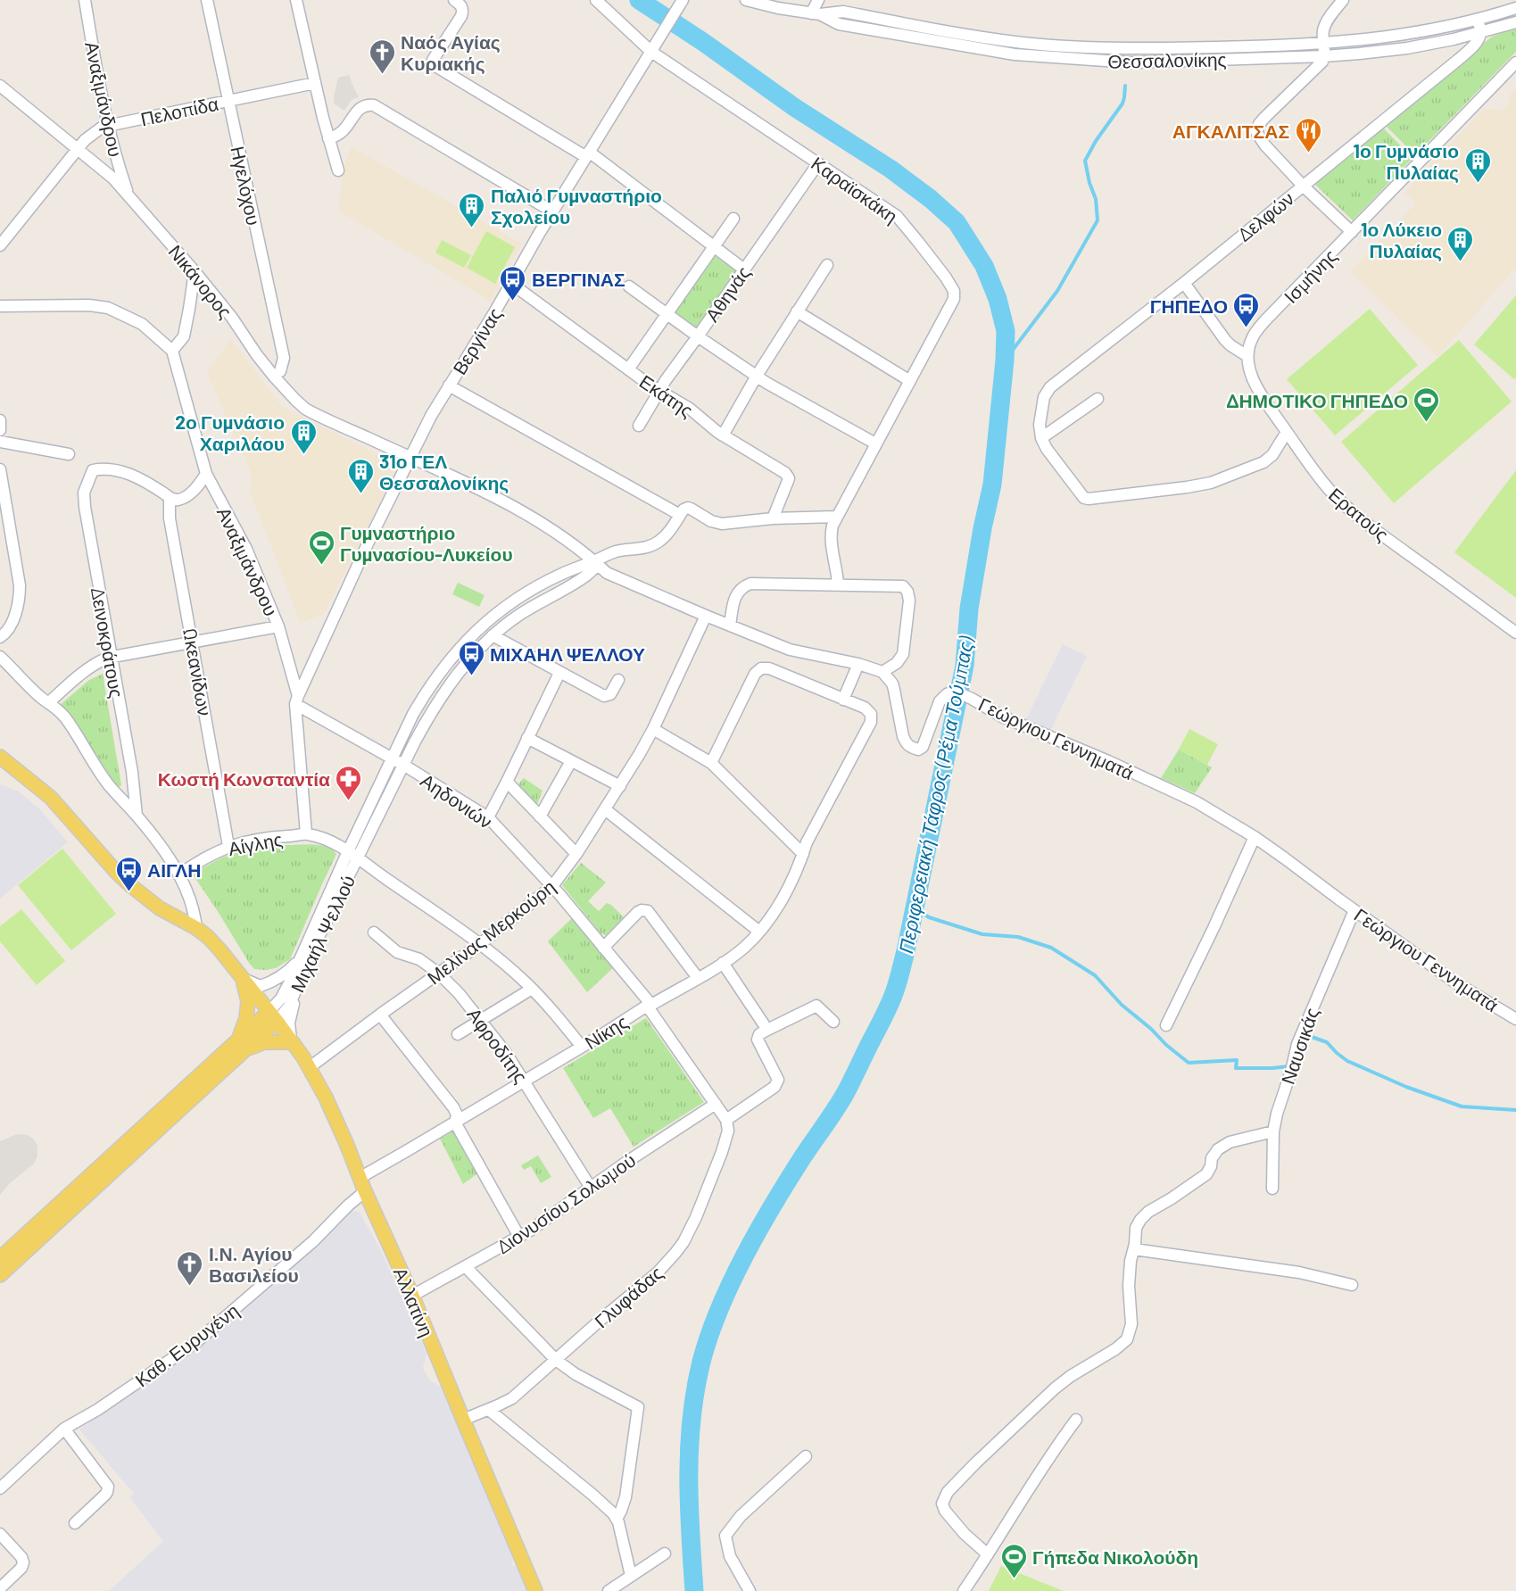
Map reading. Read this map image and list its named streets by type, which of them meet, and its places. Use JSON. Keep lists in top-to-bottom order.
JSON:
{
  "streets": {
    "main road": ["Μιχαήλ Ψελλού", "Αλλατίνη"],
    "street": [
      "Θεσσαλονίκης",
      "Αναξιμάνδρου",
      "Πελοπίδα",
      "Ηγελόχου",
      "Καραϊσκάκη",
      "Δελφών",
      "Ισμήνης",
      "Νικάνορος",
      "Αθηνάς",
      "Βεργίνας",
      "Εκάτης",
      "Ερατούς",
      "Δεινοκράτους",
      "Ωκεανίδων",
      "Γεώργιου Γεννηματά",
      "Αηδονιών",
      "Αίγλης",
      "Μελίνας Μερκούρη",
      "Νίκης",
      "Αφροδίτης",
      "Ναυσικάς",
      "Διονυσίου Σολωμού",
      "Γλυφάδας",
      "Καθ. Ευρυγένη"
    ]
  },
  "crossings": [
    ["Θεσσαλονίκης", "Δελφών"],
    ["Αναξιμάνδρου", "Πελοπίδα"],
    ["Αναξιμάνδρου", "Νικάνορος"],
    ["Αναξιμάνδρου", "Βεργίνας"],
    ["Αναξιμάνδρου", "Αηδονιών"],
    ["Αναξιμάνδρου", "Αίγλης"],
    ["Πελοπίδα", "Ηγελόχου"],
    ["Πελοπίδα", "Νικάνορος"],
    ["Καραϊσκάκη", "Αθηνάς"],
    ["Καραϊσκάκη", "Βεργίνας"],
    ["Ισμήνης", "Ερατούς"],
    ["Νικάνορος", "Βεργίνας"],
    ["Αθηνάς", "Εκάτης"],
    ["Βεργίνας", "Εκάτης"],
    ["Βεργίνας", "Αηδονιών"],
    ["Δεινοκράτους", "Ωκεανίδων"],
    ["Ωκεανίδων", "Αίγλης"],
    ["Γεώργιου Γεννηματά", "Ναυσικάς"],
    ["Αηδονιών", "Μελίνας Μερκούρη"],
    ["Αηδονιών", "Μιχαήλ Ψελλού"],
    ["Αηδονιών", "Νίκης"],
    ["Αηδονιών", "Διονυσίου Σολωμού"],
    ["Αηδονιών", "Γλυφάδας"],
    ["Μελίνας Μερκούρη", "Αφροδίτης"],
    ["Μελίνας Μερκούρη", "Αλλατίνη"],
    ["Μιχαήλ Ψελλού", "Αλλατίνη"],
    ["Νίκης", "Αφροδίτης"],
    ["Νίκης", "Αλλατίνη"],
    ["Αφροδίτης", "Διονυσίου Σολωμού"],
    ["Διονυσίου Σολωμού", "Αλλατίνη"],
    ["Γλυφάδας", "Αλλατίνη"],
    ["Αλλατίνη", "Καθ. Ευρυγένη"]
  ],
  "water": ["Περιφερειακή Τάφρος (Ρέμα Τούμπας)"],
  "places": {
    "church": ["Ναός Αγίας Κυριακής", "Ι.Ν. Αγίου Βασιλείου"],
    "restaurant": ["ΑΓΚΑΛΙΤΣΑΣ"],
    "building": [
      "1ο Γυμνάσιο Πυλαίας",
      "Παλιό Γυμναστήριο Σχολείου",
      "1ο Λύκειο Πυλαίας",
      "2ο Γυμνάσιο Χαριλάου",
      "31ο ΓΕΛ Θεσσαλονίκης"
    ],
    "bus stop": [
      "ΒΕΡΓΙΝΑΣ",
      "ΓΗΠΕΔΟ",
      "ΜΙΧΑΗΛ ΨΕΛΛΟΥ",
      "ΑΙΓΛΗ"
    ],
    "sports": ["ΔΗΜΟΤΙΚΟ ΓΗΠΕΔΟ", "Γυμναστήριο Γυμνασίου-Λυκείου", "Γήπεδα Νικολούδη"],
    "pharmacy": ["Κωστή Κωνσταντία"]
  }
}
